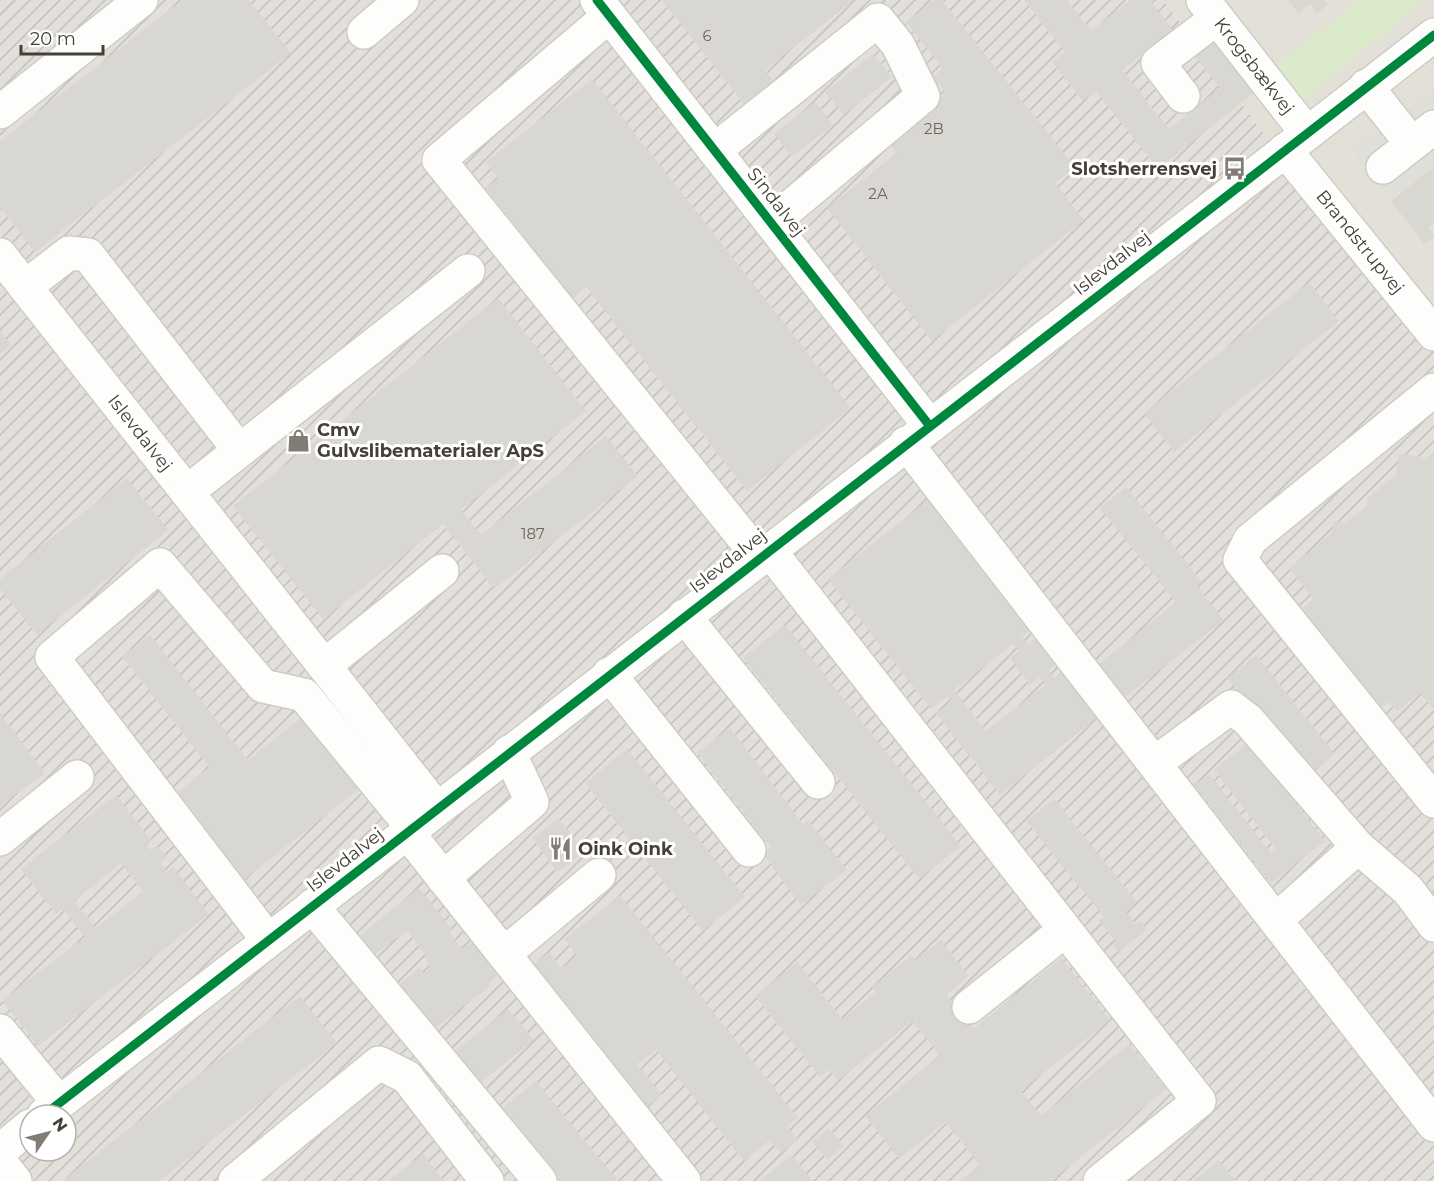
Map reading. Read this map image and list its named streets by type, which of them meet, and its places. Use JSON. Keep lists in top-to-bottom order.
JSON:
{
  "streets": {
    "street": [
      "Krogsbækvej",
      "Sindalvej",
      "Brandstrupvej",
      "Islevdalvej"
    ]
  },
  "crossings": [
    ["Krogsbækvej", "Brandstrupvej"],
    ["Krogsbækvej", "Islevdalvej"],
    ["Sindalvej", "Islevdalvej"],
    ["Brandstrupvej", "Islevdalvej"]
  ],
  "places": {
    "bus stop": ["Slotsherrensvej"],
    "shop": ["Cmv Gulvslibematerialer ApS"],
    "restaurant": ["Oink Oink"]
  },
  "house_numbers": [
    "6",
    "2B",
    "2A",
    "187"
  ],
  "scale_bar": "20 m",
  "north": "top right"
}
